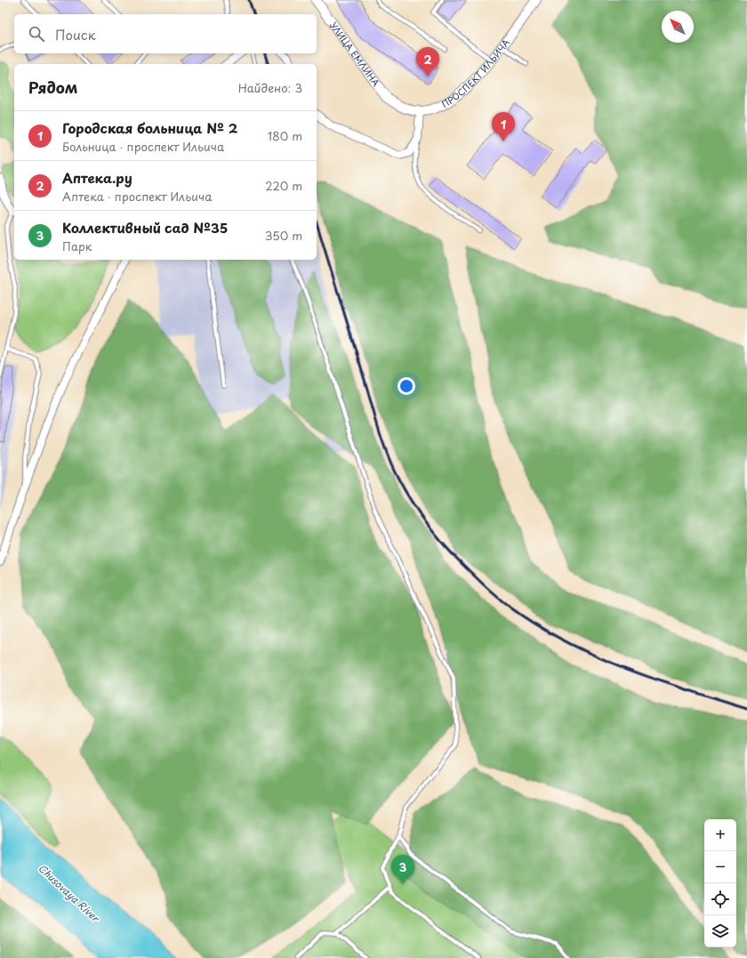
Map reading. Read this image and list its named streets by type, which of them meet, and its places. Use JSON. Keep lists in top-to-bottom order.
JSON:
{
  "streets": {
    "street": ["УЛИЦА ЕМЛИНА", "ПРОСПЕКТ ИЛЬИЧА"]
  },
  "crossings": [
    ["УЛИЦА ЕМЛИНА", "ПРОСПЕКТ ИЛЬИЧА"]
  ],
  "water": ["Chusovaya River"],
  "north": "top left",
  "page": {
    "search": "Поиск",
    "pins": ["2", "1", "3"],
    "heading": ["Рядом", "Найдено: 3"],
    "list": [
      {
        "mark": "1",
        "name": "Городская больница № 2",
        "note": "Больница · проспект Ильича",
        "value": "180 m"
      },
      {
        "mark": "2",
        "name": "Аптека.ру",
        "note": "Аптека · проспект Ильича",
        "value": "220 m"
      },
      {
        "mark": "3",
        "name": "Коллективный сад №35",
        "note": "Парк",
        "value": "350 m"
      }
    ],
    "map_buttons": ["+", "−"]
  }
}
